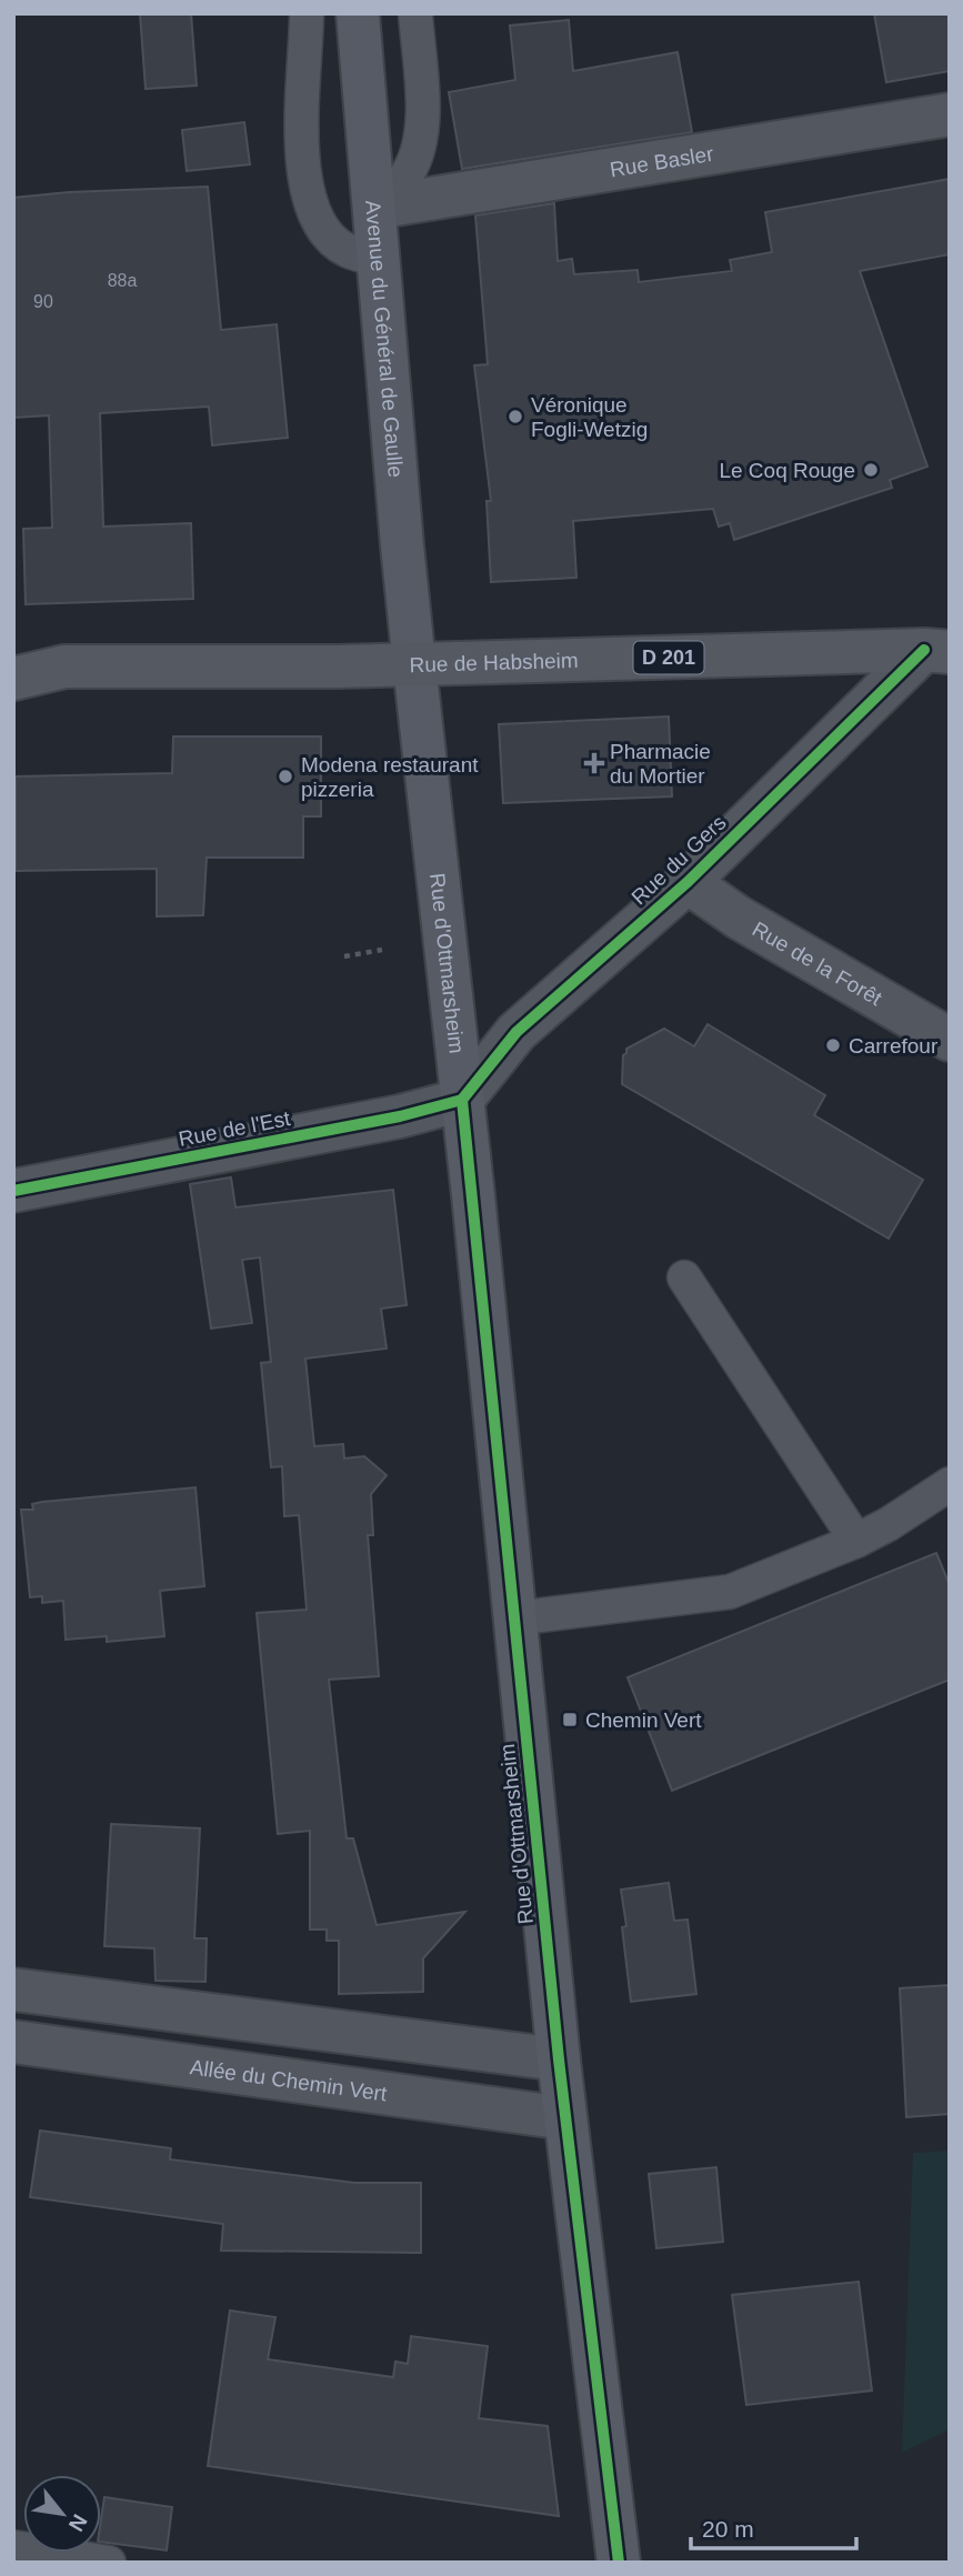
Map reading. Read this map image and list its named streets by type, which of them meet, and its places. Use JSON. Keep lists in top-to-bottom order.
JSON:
{
  "streets": {
    "main road": [
      "Avenue du Général de Gaulle",
      "D 201",
      "Rue de Habsheim",
      "Rue d'Ottmarsheim"
    ],
    "street": [
      "Rue Basler",
      "Rue du Gers",
      "Rue de la Forêt",
      "Rue de l'Est",
      "Allée du Chemin Vert"
    ]
  },
  "crossings": [
    ["Rue Basler", "Avenue du Général de Gaulle"],
    ["Avenue du Général de Gaulle", "Rue de Habsheim"],
    ["Avenue du Général de Gaulle", "Rue d'Ottmarsheim"],
    ["Rue de Habsheim", "Rue du Gers"],
    ["Rue de Habsheim", "Rue d'Ottmarsheim"],
    ["Rue du Gers", "Rue de la Forêt"],
    ["Rue du Gers", "Rue d'Ottmarsheim"],
    ["Rue du Gers", "Rue de l'Est"],
    ["Rue d'Ottmarsheim", "Rue de l'Est"],
    ["Rue d'Ottmarsheim", "Allée du Chemin Vert"]
  ],
  "places": {
    "other": [
      "Véronique Fogli-Wetzig",
      "Le Coq Rouge",
      "Modena restaurant pizzeria",
      "Carrefour"
    ],
    "health": ["Pharmacie du Mortier"],
    "transit": ["Chemin Vert"]
  },
  "house_numbers": ["88a", "90"],
  "scale_bar": "20 m",
  "north": "bottom right"
}
